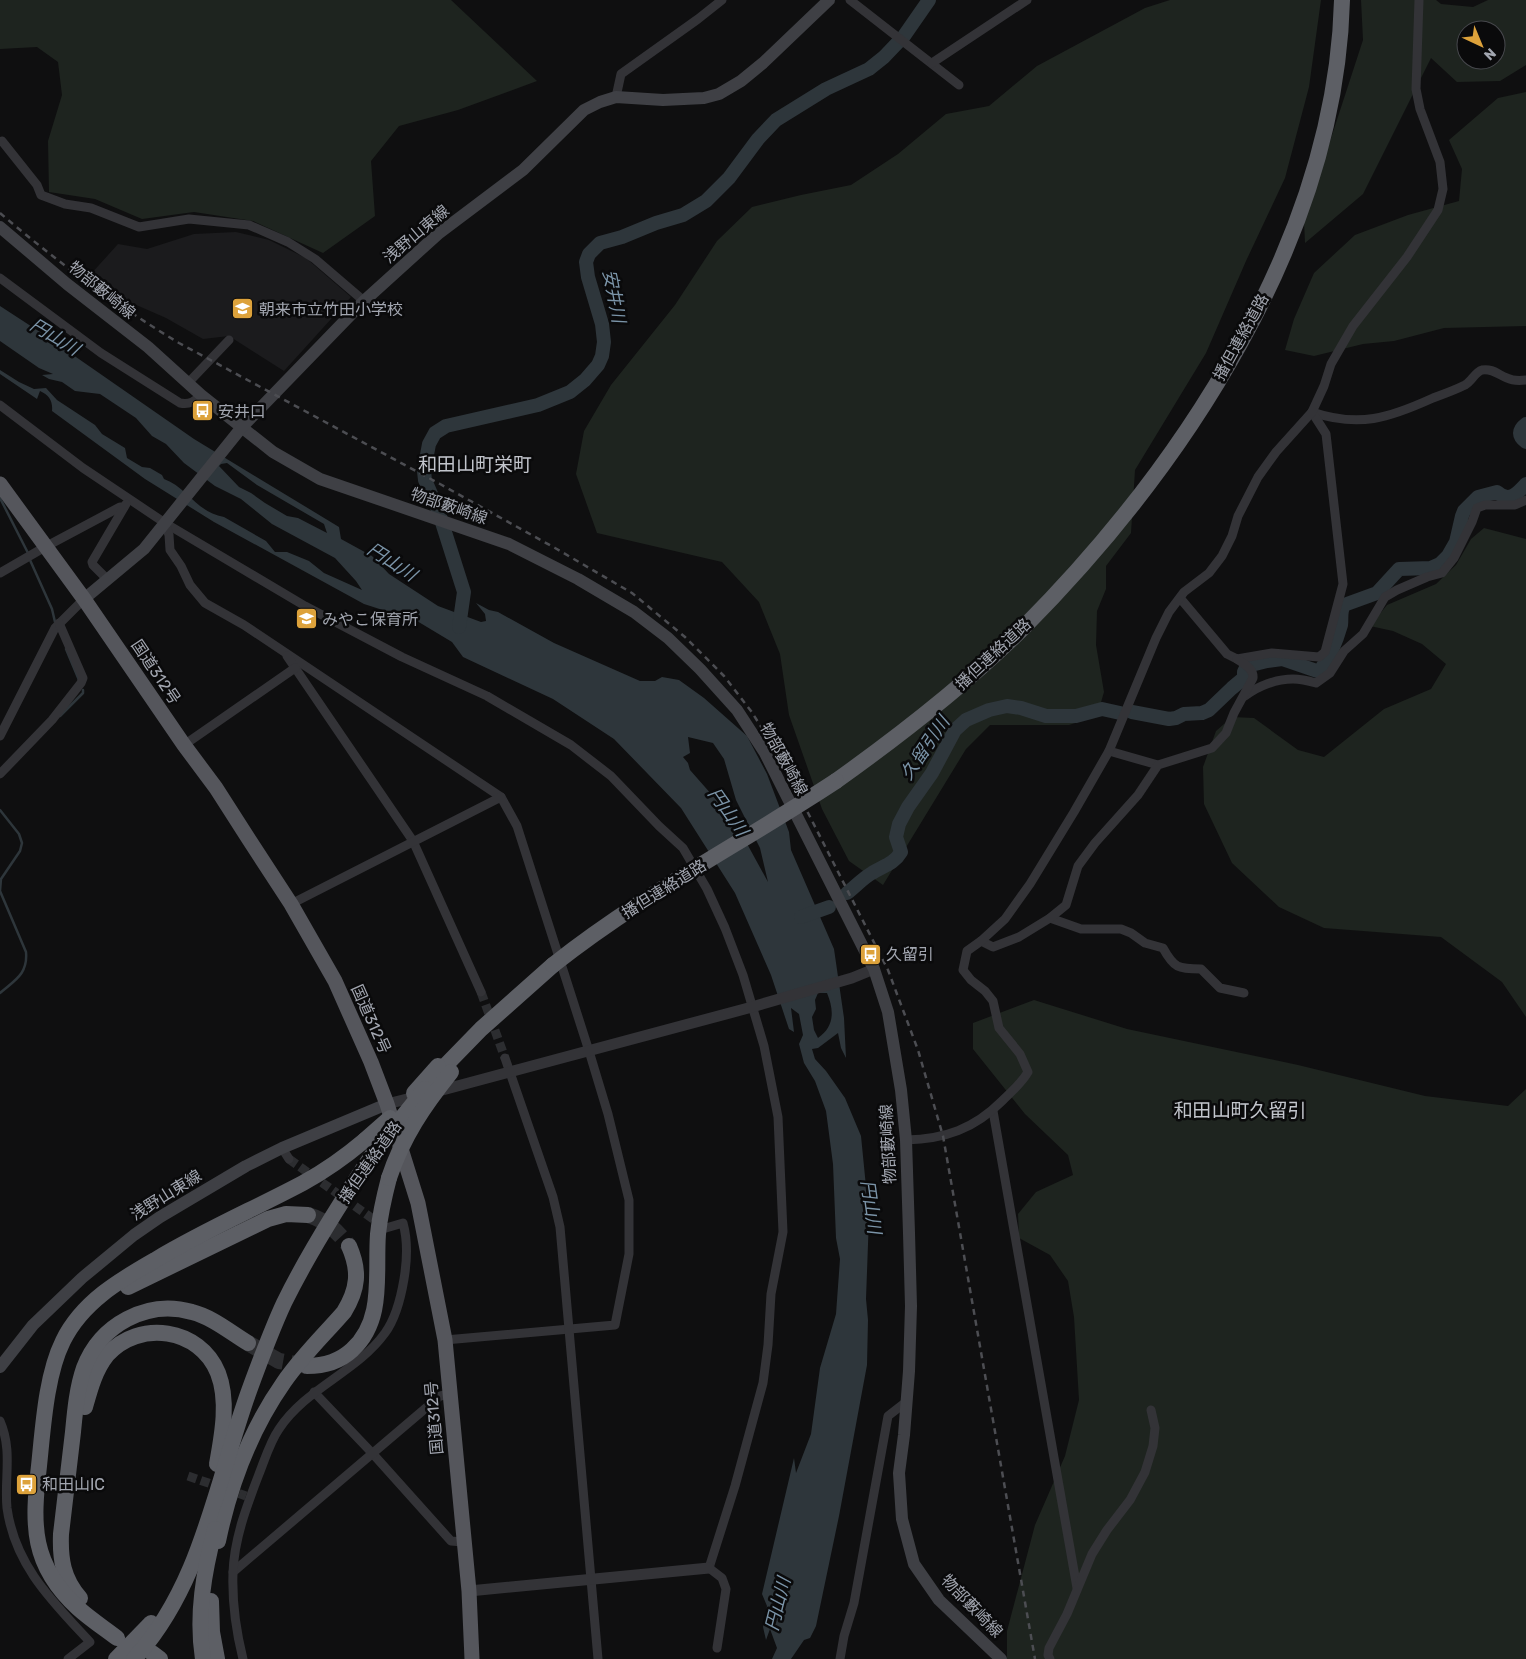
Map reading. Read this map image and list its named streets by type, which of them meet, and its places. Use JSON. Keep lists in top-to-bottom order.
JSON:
{
  "streets": {
    "highway": ["播但連絡道路", "国道312号"],
    "main road": ["浅野山東線", "物部藪崎線"]
  },
  "crossings": [
    ["浅野山東線", "物部藪崎線"],
    ["浅野山東線", "国道312号"]
  ],
  "districts": ["和田山町栄町", "和田山町久留引"],
  "water": ["安井川", "円山川", "久留引川"],
  "places": {
    "school or university": ["朝来市立竹田小学校", "みやこ保育所"],
    "bus stop": ["安井口", "久留引", "和田山IC"]
  },
  "north": "bottom right"
}
